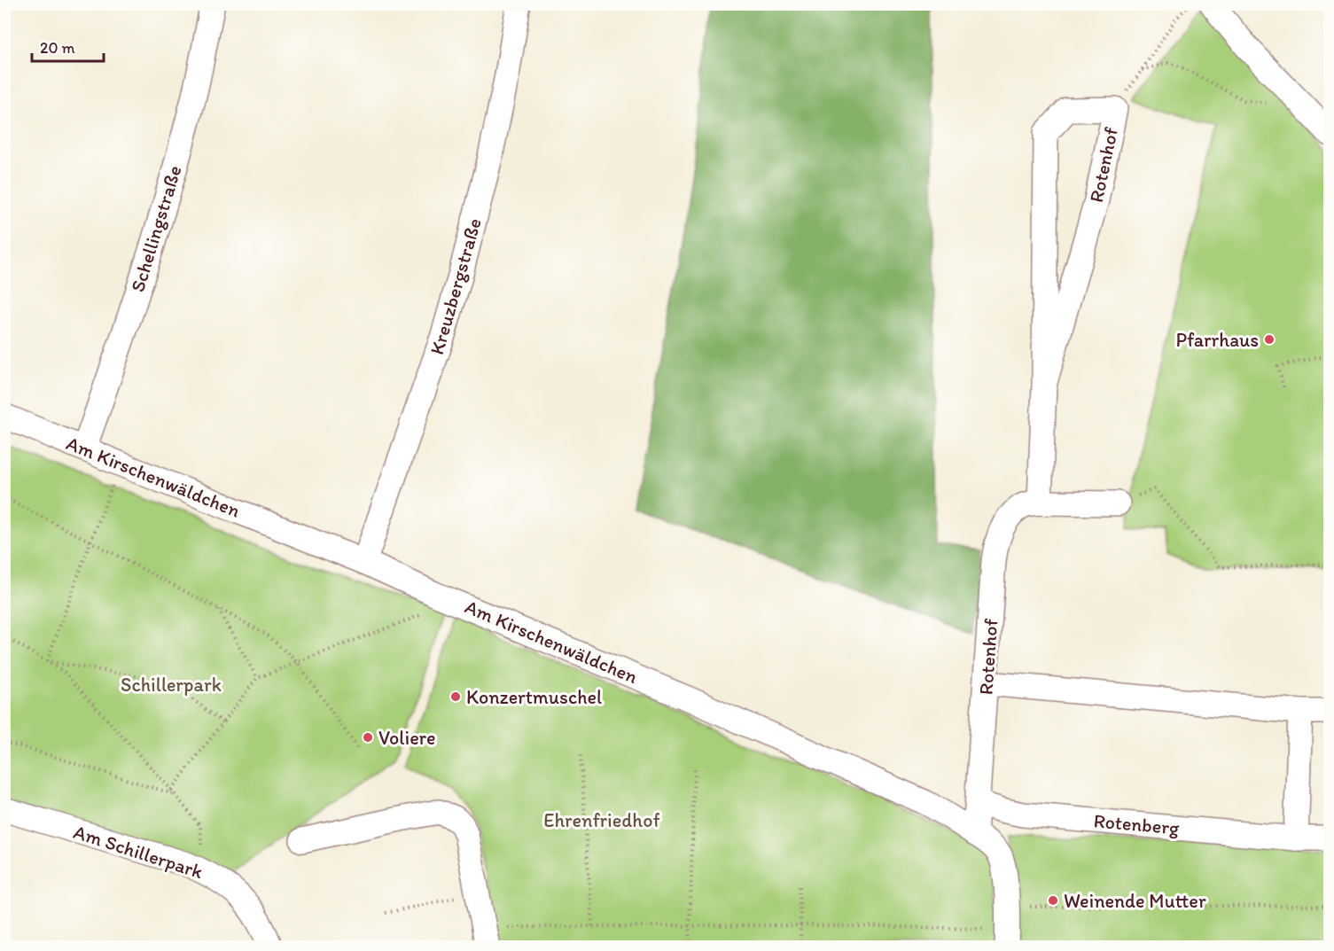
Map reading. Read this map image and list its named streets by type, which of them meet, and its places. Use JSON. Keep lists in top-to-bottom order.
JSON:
{
  "streets": {
    "street": [
      "Rotenhof",
      "Schellingstraße",
      "Kreuzbergstraße",
      "Am Kirschenwäldchen",
      "Rotenberg",
      "Am Schillerpark"
    ]
  },
  "crossings": [
    ["Rotenhof", "Am Kirschenwäldchen"],
    ["Rotenhof", "Rotenberg"],
    ["Schellingstraße", "Am Kirschenwäldchen"],
    ["Kreuzbergstraße", "Am Kirschenwäldchen"]
  ],
  "parks": ["Schillerpark", "Ehrenfriedhof"],
  "places": [
    "Pfarrhaus",
    "Konzertmuschel",
    "Voliere",
    "Weinende Mutter"
  ],
  "scale_bar": "20 m"
}
